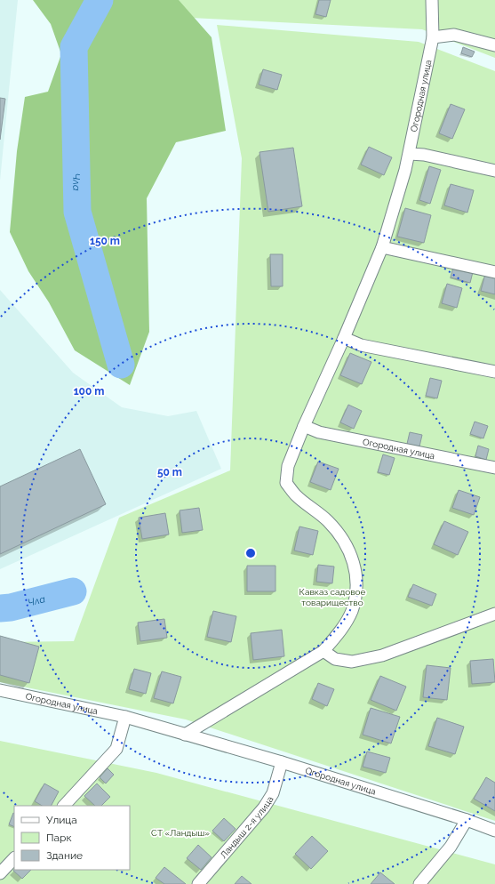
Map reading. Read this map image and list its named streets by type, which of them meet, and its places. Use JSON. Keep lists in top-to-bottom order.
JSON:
{
  "streets": {
    "street": ["Огородная улица", "Ландыш 2-я улица"]
  },
  "crossings": [
    ["Огородная улица", "Ландыш 2-я улица"]
  ],
  "water": ["Чла"],
  "parks": ["Кавказ садовое товарищество", "СТ «Ландыш»"],
  "legend": ["Улица", "Парк", "Здание"],
  "rings": ["150 m", "100 m", "50 m"]
}
